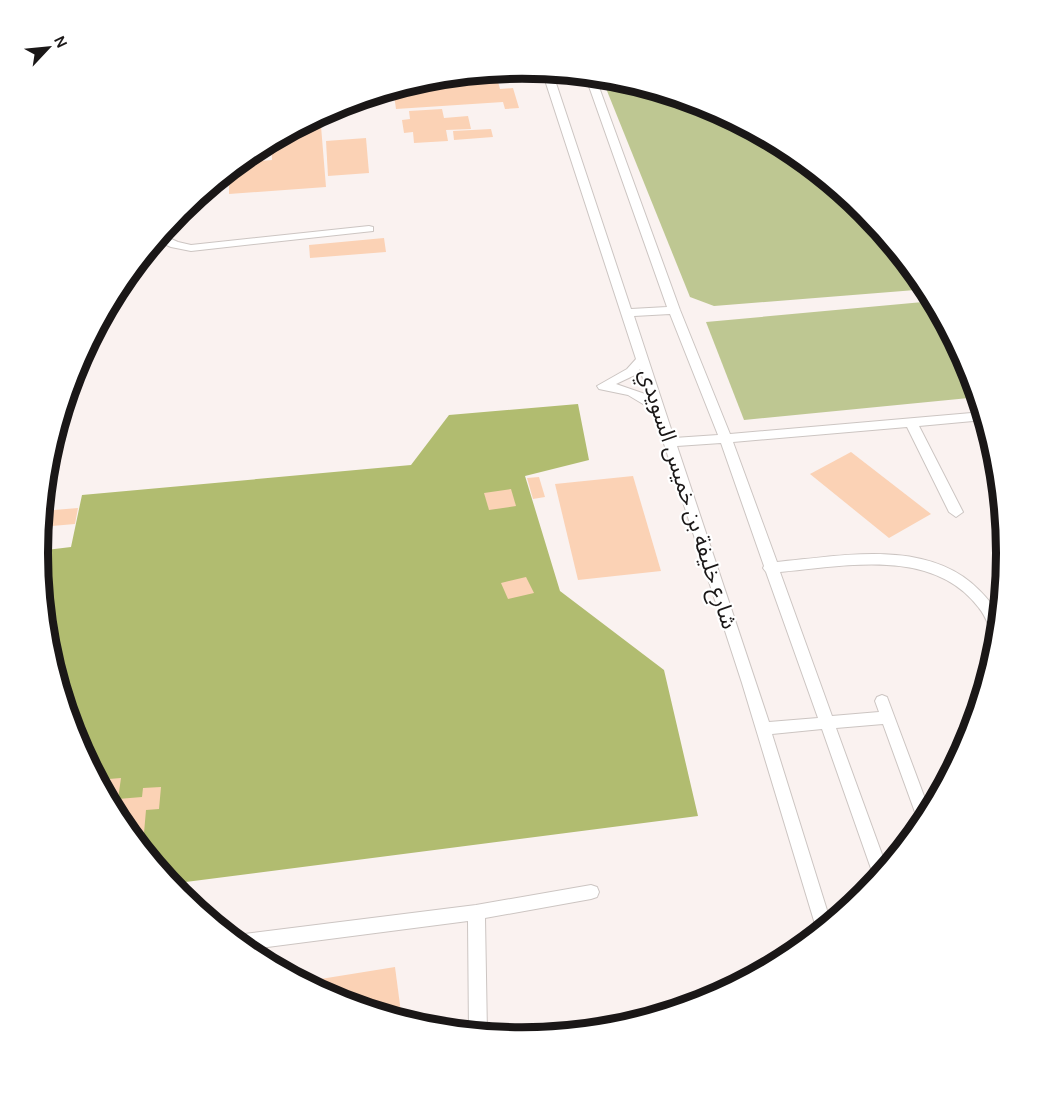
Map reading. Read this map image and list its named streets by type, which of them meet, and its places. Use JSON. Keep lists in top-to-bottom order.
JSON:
{
  "streets": {
    "lane": ["شارع خليفة بن خميس السويدي"]
  },
  "north": "top right"
}
